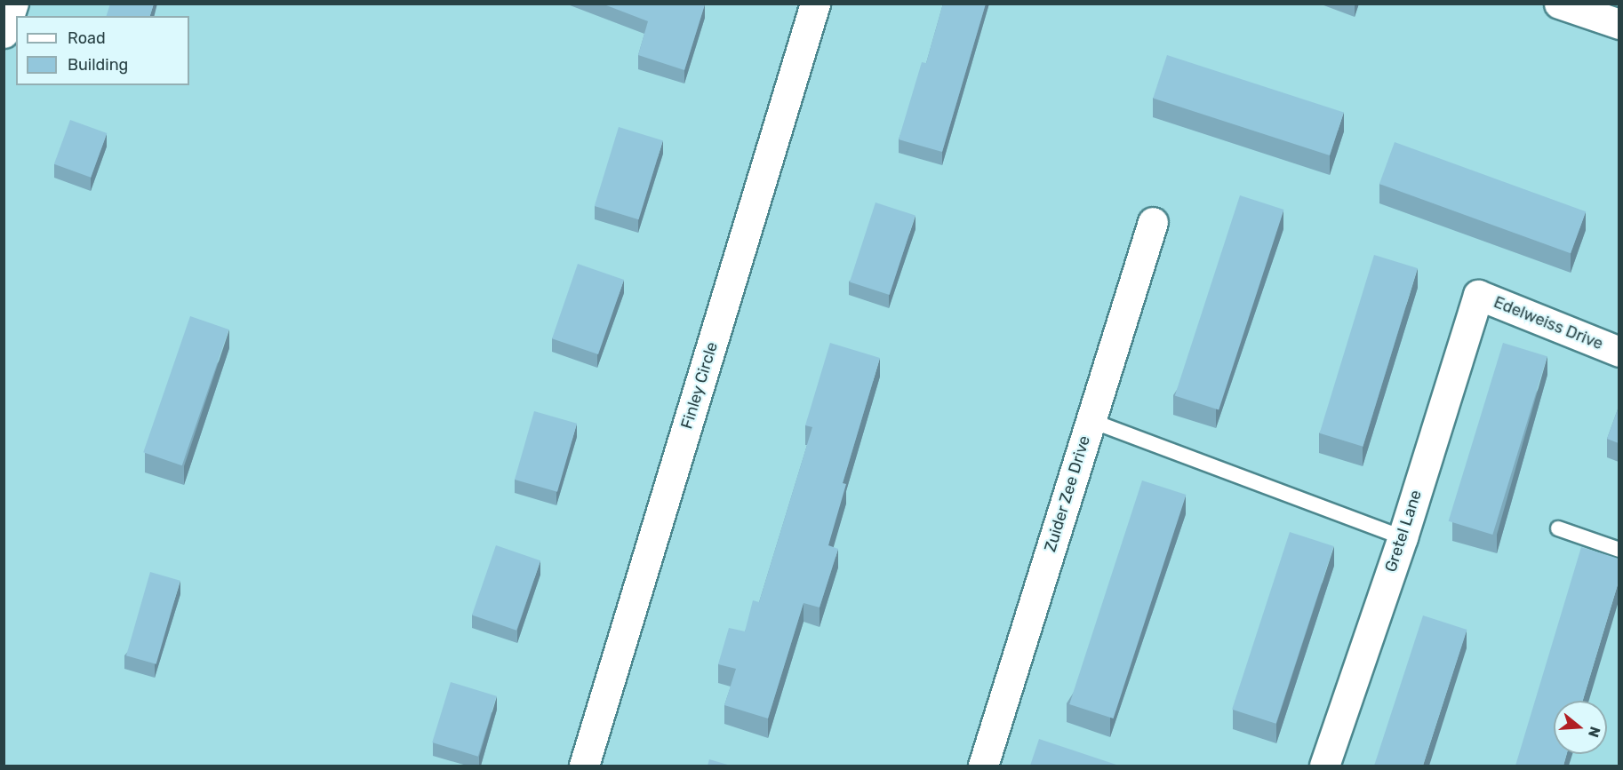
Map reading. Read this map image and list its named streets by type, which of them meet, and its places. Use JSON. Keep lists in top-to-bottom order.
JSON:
{
  "streets": {
    "street": [
      "Edelweiss Drive",
      "Finley Circle",
      "Zuider Zee Drive",
      "Gretel Lane"
    ]
  },
  "crossings": [
    ["Edelweiss Drive", "Gretel Lane"]
  ],
  "legend": ["Road", "Building"],
  "north": "right"
}
